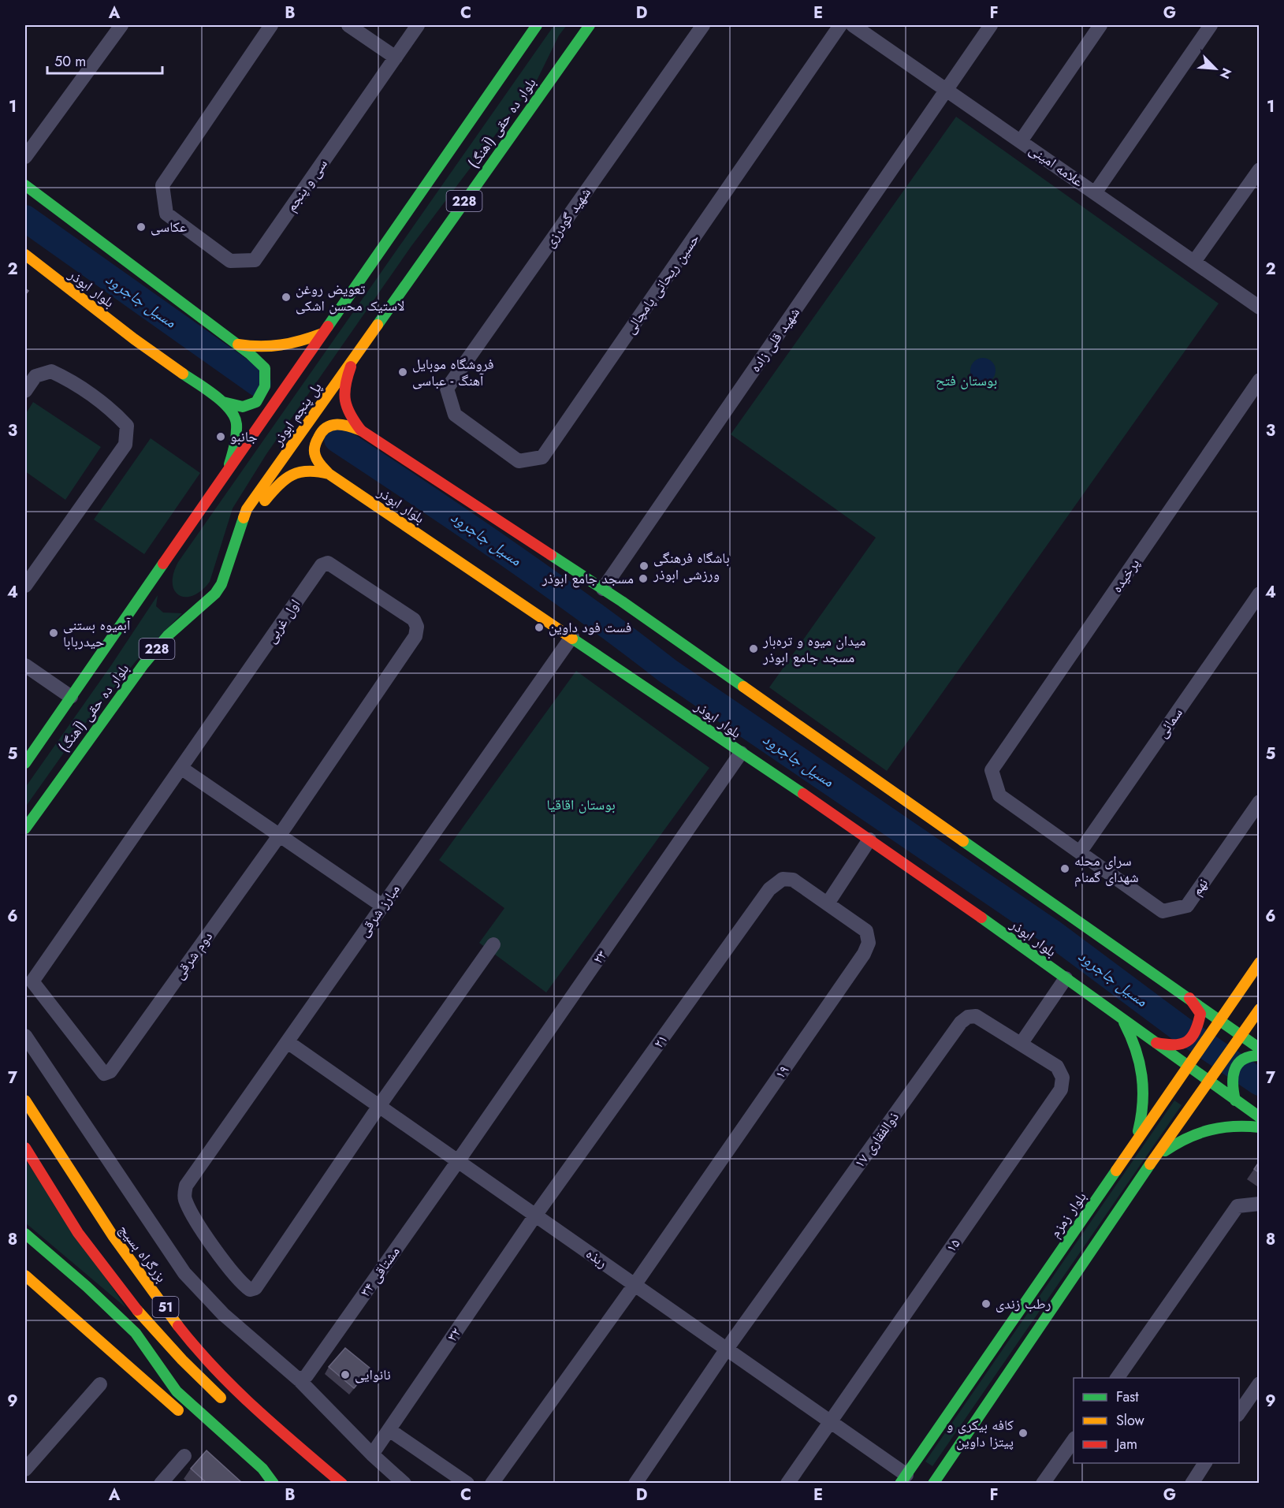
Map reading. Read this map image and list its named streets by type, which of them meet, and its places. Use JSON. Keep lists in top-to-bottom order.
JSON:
{
  "streets": {
    "main road": [
      "بلوار ده حقی (آهنگ)",
      "228",
      "بلوار ابوذر",
      "پل پنجم ابوذر",
      "بلوار زمزم",
      "بزرگراه بسیج",
      "51"
    ],
    "street": [
      "علامه امینی",
      "سی و پنجم",
      "شهید گودرزی",
      "حسین ریحانی پامچالی",
      "شهید قلی زاده",
      "پرخیده",
      "اول غربی",
      "سمائی",
      "نهم",
      "مبارز شرقی",
      "دوم شرقی",
      "۲۳",
      "۲۱",
      "۱۹",
      "ذوالفقاری ۱۷",
      "۱۵",
      "ربذه",
      "۳۴ مشتاقی",
      "۳۲"
    ]
  },
  "crossings": [
    ["بلوار ده حقی (آهنگ)", "بلوار ابوذر"],
    ["بلوار ده حقی (آهنگ)", "پل پنجم ابوذر"],
    ["علامه امینی", "شهید قلی زاده"],
    ["شهید گودرزی", "حسین ریحانی پامچالی"],
    ["بلوار ابوذر", "مبارز شرقی"],
    ["بلوار ابوذر", "۲۳"],
    ["بلوار ابوذر", "بلوار زمزم"],
    ["پرخیده", "نهم"],
    ["اول غربی", "دوم شرقی"],
    ["سمائی", "نهم"],
    ["مبارز شرقی", "ربذه"],
    ["۲۳", "ربذه"],
    ["۲۳", "۳۴ مشتاقی"],
    ["۲۱", "۱۹"],
    ["۲۱", "ربذه"],
    ["۲۱", "۳۲"],
    ["۱۹", "ربذه"],
    ["ذوالفقاری ۱۷", "۱۵"],
    ["ذوالفقاری ۱۷", "ربذه"],
    ["بلوار زمزم", "ربذه"],
    ["۱۵", "ربذه"],
    ["ربذه", "۳۴ مشتاقی"],
    ["ربذه", "۳۲"]
  ],
  "water": ["مسیل جاجرود"],
  "parks": ["بوستان فتح", "بوستان اقاقیا"],
  "places": [
    "عکاسى",
    "تعویض روغن لاستیک محسن اشکی",
    "فروشگاه موبایل آهنگ - عباسی",
    "جانبو",
    "باشگاه فرهنگی ورزشی ابوذر",
    "مسجد جامع ابوذر",
    "فست فود داوین",
    "آبمیوه بستنی حیدربابا",
    "میدان میوه و تره‌بار مسجد جامع ابوذر",
    "سرای محله شهدای گمنام",
    "رطب زندی",
    "نانوایی",
    "کافه بیکری و پیتزا داوین"
  ],
  "legend": ["Fast", "Slow", "Jam"],
  "scale_bar": "50 m",
  "north": "bottom right",
  "grid": {
    "columns": [
      "A",
      "B",
      "C",
      "D",
      "E",
      "F",
      "G"
    ],
    "rows": [
      "1",
      "2",
      "3",
      "4",
      "5",
      "6",
      "7",
      "8",
      "9"
    ]
  }
}
